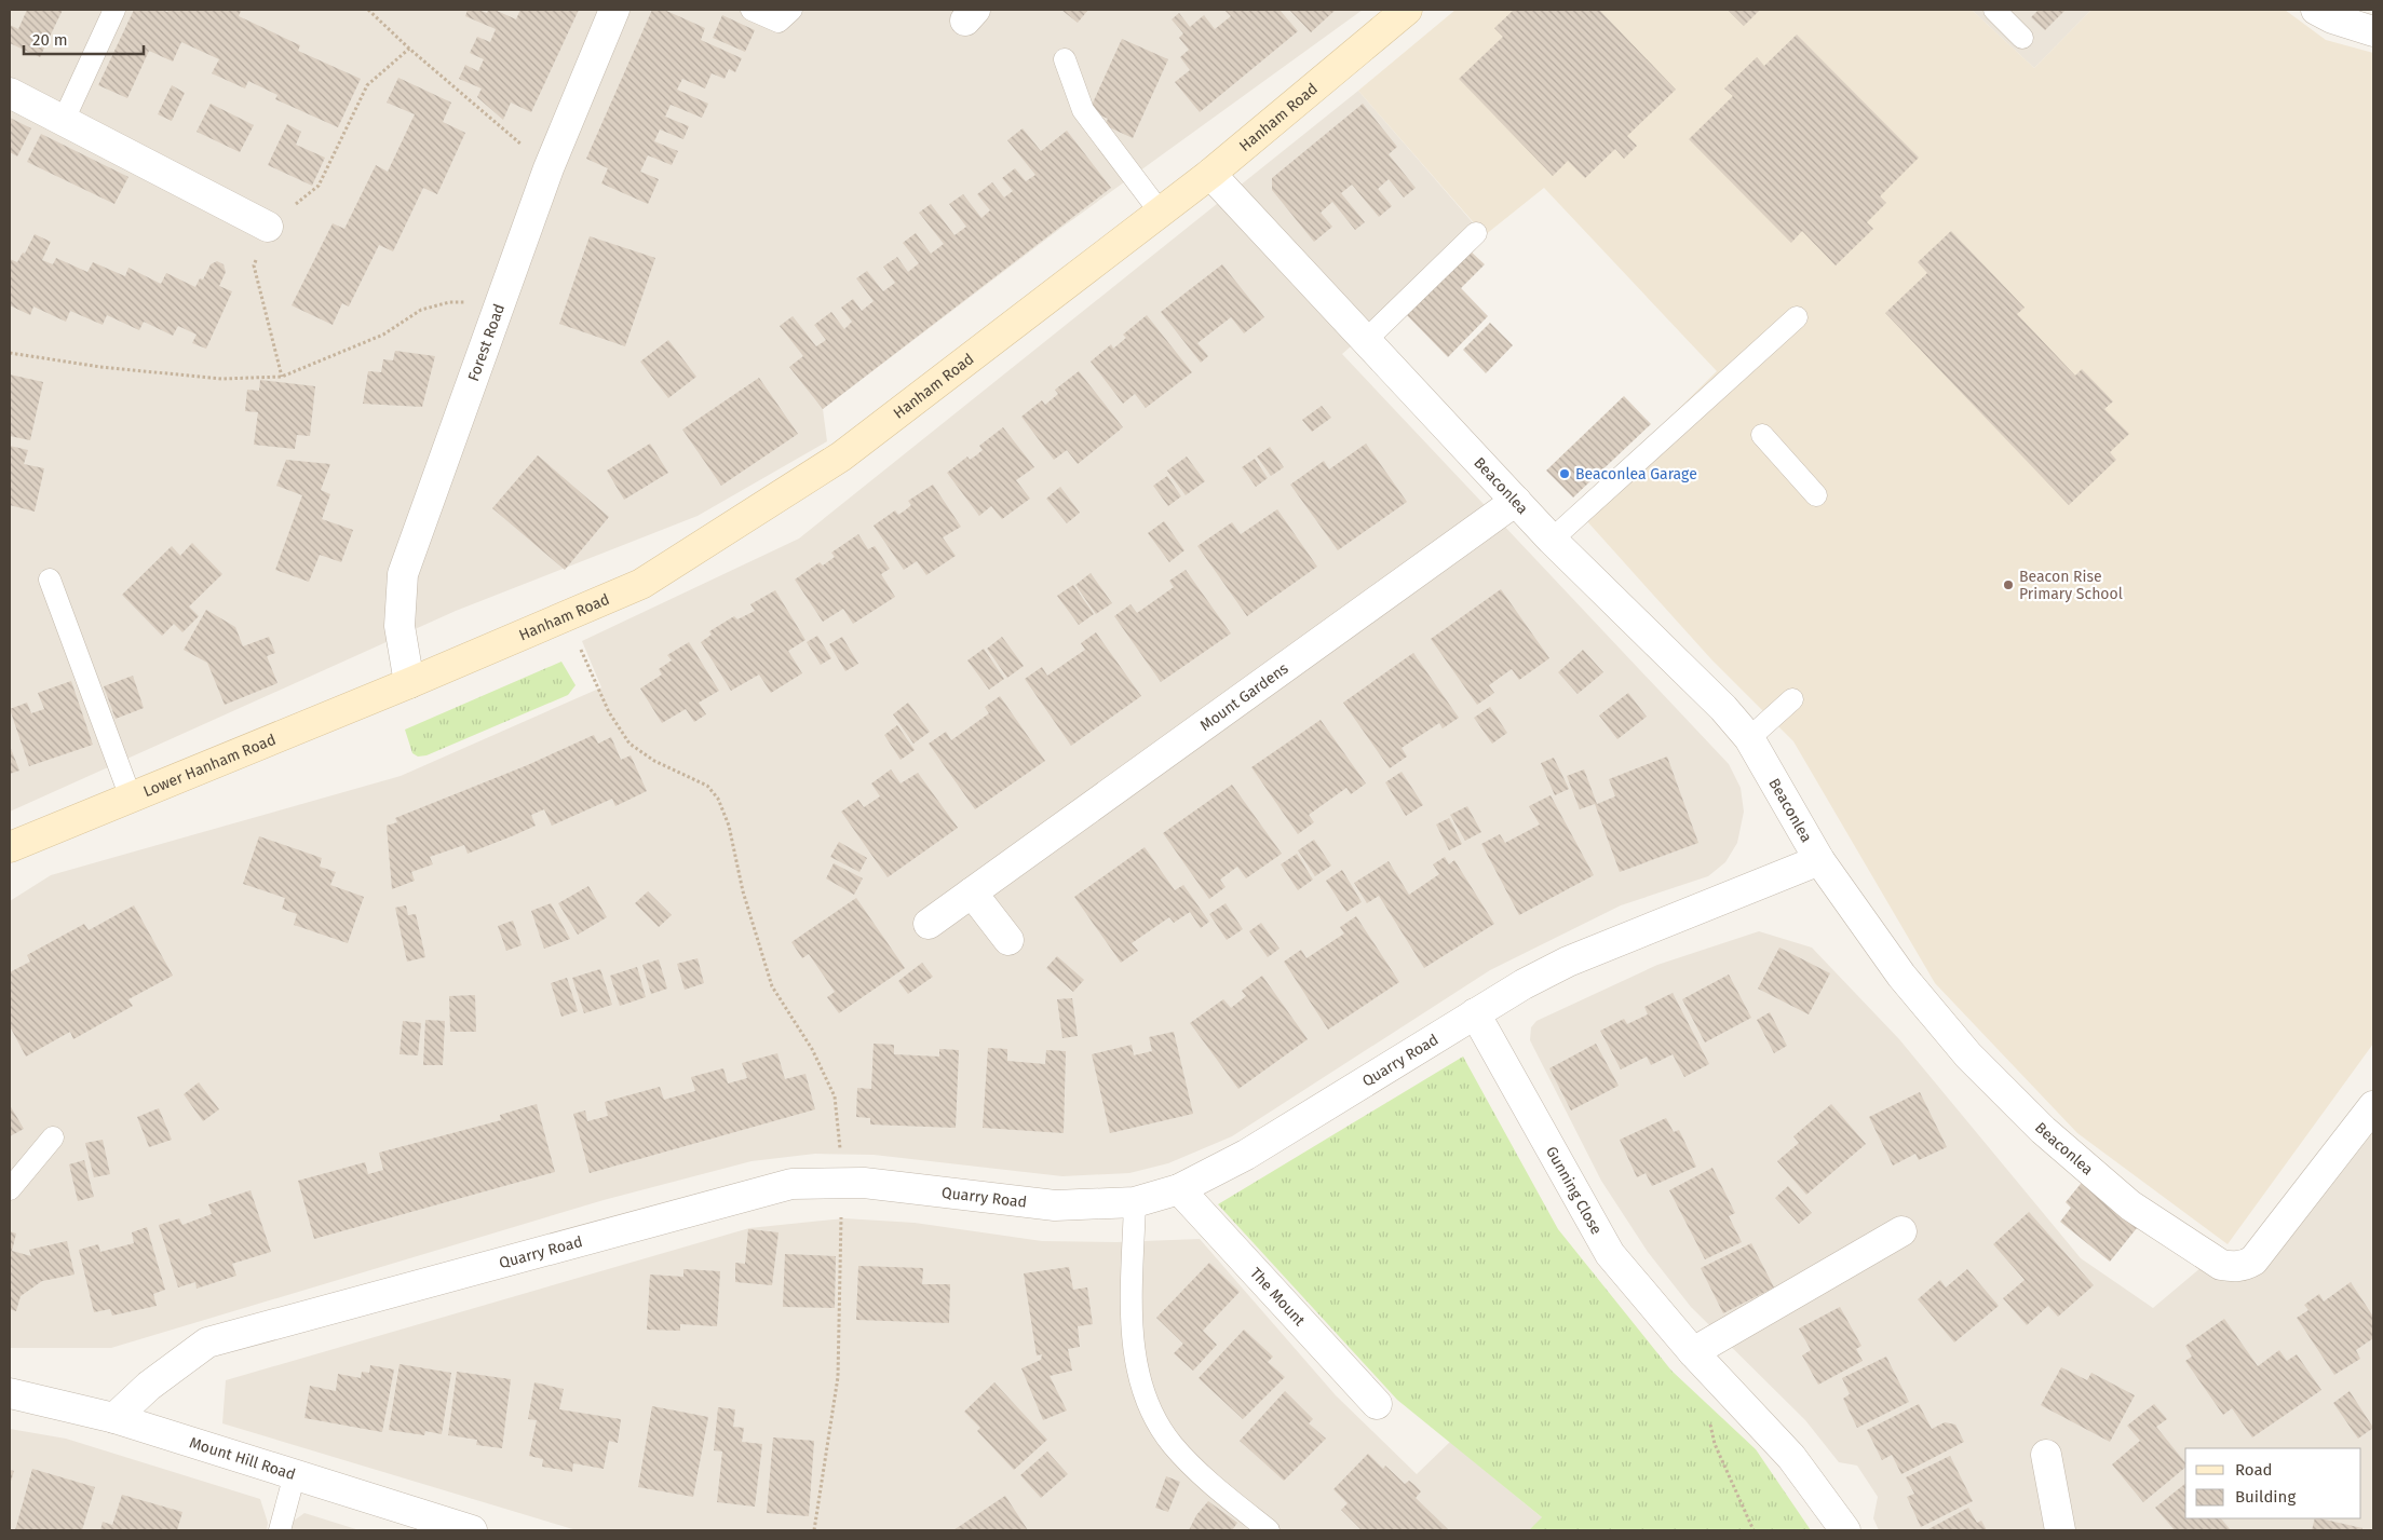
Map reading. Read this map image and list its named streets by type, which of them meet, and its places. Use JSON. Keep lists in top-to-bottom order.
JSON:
{
  "streets": {
    "main road": ["Hanham Road", "Lower Hanham Road"],
    "street": [
      "Forest Road",
      "Beaconlea",
      "Mount Gardens",
      "Quarry Road",
      "Gunning Close",
      "The Mount",
      "Mount Hill Road"
    ]
  },
  "crossings": [
    ["Hanham Road", "Forest Road"],
    ["Hanham Road", "Beaconlea"],
    ["Hanham Road", "Lower Hanham Road"],
    ["Forest Road", "Lower Hanham Road"],
    ["Beaconlea", "Mount Gardens"],
    ["Beaconlea", "Quarry Road"],
    ["Quarry Road", "Gunning Close"],
    ["Quarry Road", "The Mount"],
    ["Quarry Road", "Mount Hill Road"]
  ],
  "places": ["Beaconlea Garage", "Beacon Rise Primary School"],
  "legend": ["Road", "Building"],
  "scale_bar": "20 m"
}
